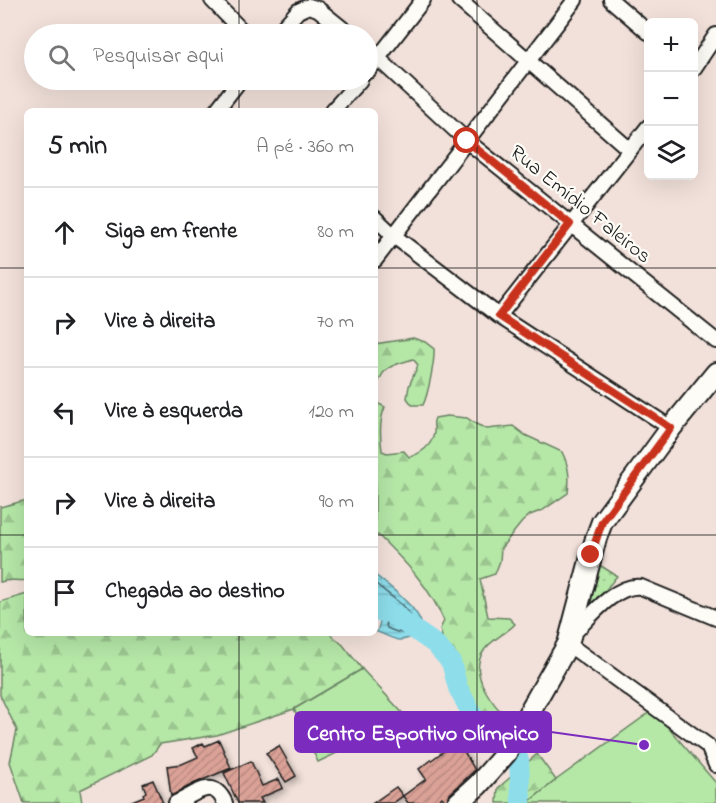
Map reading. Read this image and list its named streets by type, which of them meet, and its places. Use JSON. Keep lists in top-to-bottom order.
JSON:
{
  "streets": {
    "street": ["Rua Emídio Faleiros"]
  },
  "places": ["Centro Esportivo Olímpico"],
  "page": {
    "map_buttons": ["+", "−"],
    "search": "Pesquisar aqui",
    "heading": ["5 min", "A pé · 360 m"],
    "list": [
      ["Siga em frente", "80 m"],
      ["Vire à direita", "70 m"],
      ["Vire à esquerda", "120 m"],
      ["Vire à direita", "90 m"],
      "Chegada ao destino"
    ]
  }
}
